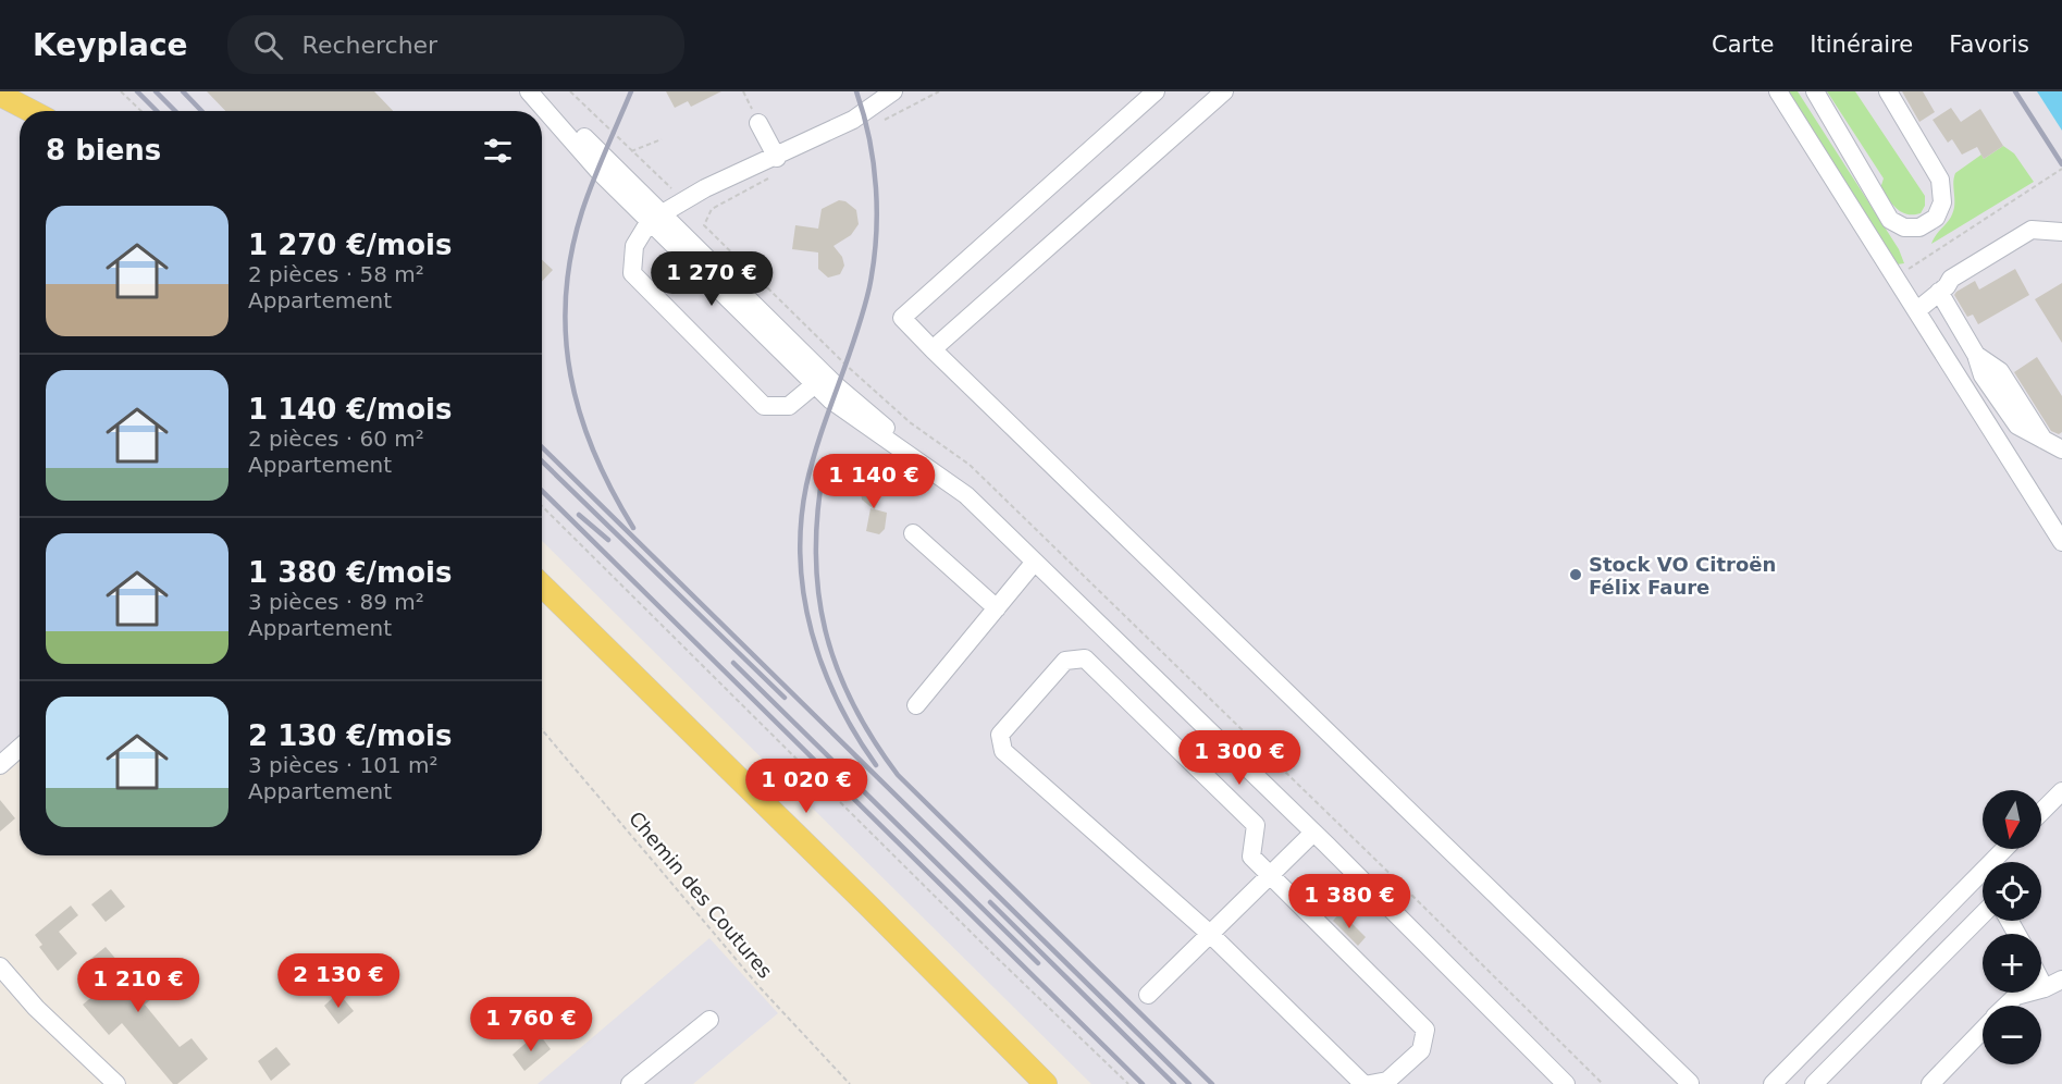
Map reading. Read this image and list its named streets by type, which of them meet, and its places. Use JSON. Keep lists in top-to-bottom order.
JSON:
{
  "streets": {
    "path": ["Chemin des Coutures"]
  },
  "places": ["Stock VO Citroën Félix Faure"],
  "north": "bottom",
  "page": {
    "header": "Keyplace",
    "search": "Rechercher",
    "nav": ["Carte", "Itinéraire", "Favoris"],
    "heading": "8 biens",
    "list": [
      {
        "name": "1 270 €/mois",
        "note": "2 pièces · 58 m² · Appartement"
      },
      {
        "name": "1 140 €/mois",
        "note": "2 pièces · 60 m² · Appartement"
      },
      {
        "name": "1 380 €/mois",
        "note": "3 pièces · 89 m² · Appartement"
      },
      {
        "name": "2 130 €/mois",
        "note": "3 pièces · 101 m² · Appartement"
      }
    ],
    "price": [
      "1 270 €",
      "1 140 €",
      "1 300 €",
      "1 020 €",
      "1 380 €",
      "2 130 €",
      "1 210 €",
      "1 760 €"
    ],
    "map_buttons": ["+", "−"]
  }
}
